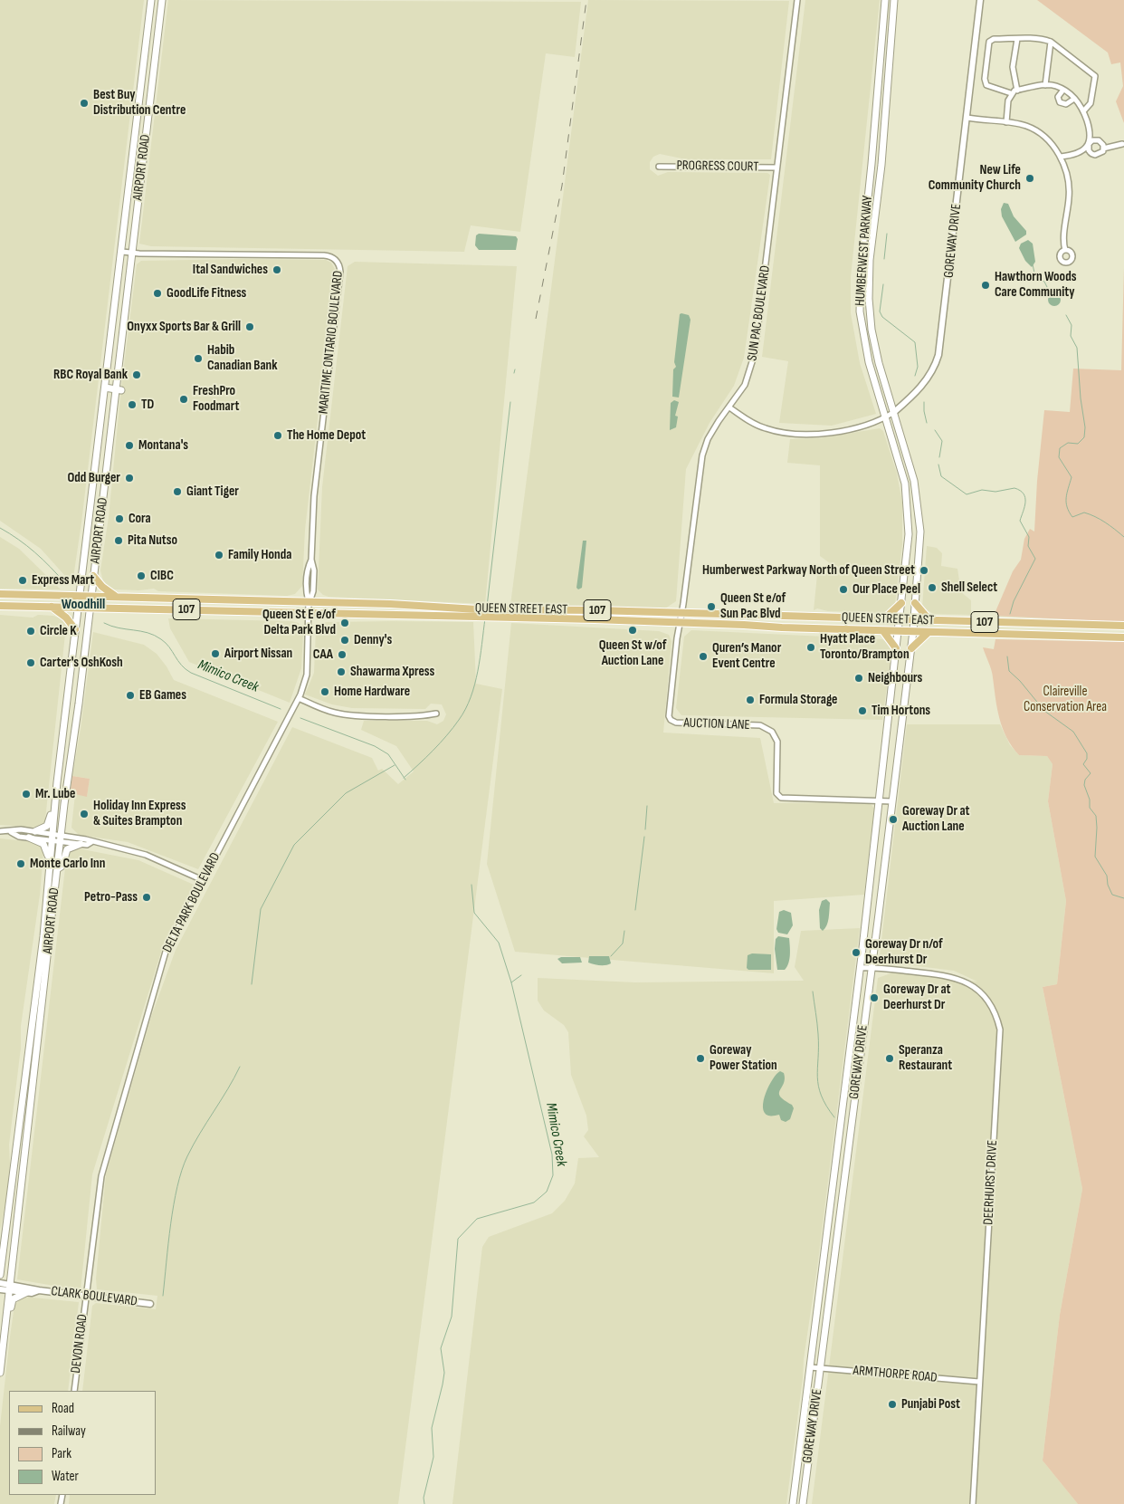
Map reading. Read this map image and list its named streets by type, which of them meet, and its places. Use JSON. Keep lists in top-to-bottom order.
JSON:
{
  "streets": {
    "main road": [
      "AIRPORT ROAD",
      "GOREWAY DRIVE",
      "HUMBERWEST PARKWAY",
      "107",
      "QUEEN STREET EAST"
    ],
    "street": [
      "PROGRESS COURT",
      "SUN PAC BOULEVARD",
      "MARITIME ONTARIO BOULEVARD",
      "AUCTION LANE",
      "DELTA PARK BOULEVARD",
      "DEERHURST DRIVE",
      "CLARK BOULEVARD",
      "DEVON ROAD",
      "ARMTHORPE ROAD"
    ]
  },
  "crossings": [
    ["PROGRESS COURT", "SUN PAC BOULEVARD"],
    ["AIRPORT ROAD", "MARITIME ONTARIO BOULEVARD"],
    ["AIRPORT ROAD", "QUEEN STREET EAST"],
    ["AIRPORT ROAD", "CLARK BOULEVARD"],
    ["GOREWAY DRIVE", "HUMBERWEST PARKWAY"],
    ["GOREWAY DRIVE", "QUEEN STREET EAST"],
    ["GOREWAY DRIVE", "AUCTION LANE"],
    ["GOREWAY DRIVE", "DEERHURST DRIVE"],
    ["GOREWAY DRIVE", "ARMTHORPE ROAD"],
    ["HUMBERWEST PARKWAY", "QUEEN STREET EAST"],
    ["SUN PAC BOULEVARD", "QUEEN STREET EAST"],
    ["SUN PAC BOULEVARD", "AUCTION LANE"],
    ["MARITIME ONTARIO BOULEVARD", "QUEEN STREET EAST"],
    ["MARITIME ONTARIO BOULEVARD", "DELTA PARK BOULEVARD"],
    ["QUEEN STREET EAST", "AUCTION LANE"],
    ["QUEEN STREET EAST", "DELTA PARK BOULEVARD"],
    ["DELTA PARK BOULEVARD", "CLARK BOULEVARD"],
    ["DELTA PARK BOULEVARD", "DEVON ROAD"],
    ["DEERHURST DRIVE", "ARMTHORPE ROAD"],
    ["CLARK BOULEVARD", "DEVON ROAD"]
  ],
  "districts": ["Woodhill"],
  "water": ["Mimico Creek"],
  "parks": ["Claireville Conservation Area"],
  "places": [
    "Best Buy Distribution Centre",
    "New Life Community Church",
    "Ital Sandwiches",
    "Hawthorn Woods Care Community",
    "GoodLife Fitness",
    "Onyxx Sports Bar & Grill",
    "Habib Canadian Bank",
    "RBC Royal Bank",
    "FreshPro Foodmart",
    "TD",
    "The Home Depot",
    "Montana's",
    "Odd Burger",
    "Giant Tiger",
    "Cora",
    "Pita Nutso",
    "Family Honda",
    "Humberwest Parkway North of Queen Street",
    "CIBC",
    "Express Mart",
    "Shell Select",
    "Our Place Peel",
    "Queen St e/of Sun Pac Blvd",
    "Queen St E e/of Delta Park Blvd",
    "Queen St w/of Auction Lane",
    "Circle K",
    "Denny's",
    "Hyatt Place Toronto/Brampton",
    "Airport Nissan",
    "CAA",
    "Quren’s Manor Event Centre",
    "Carter's OshKosh",
    "Shawarma Xpress",
    "Neighbours",
    "Home Hardware",
    "EB Games",
    "Formula Storage",
    "Tim Hortons",
    "Mr. Lube",
    "Holiday Inn Express & Suites Brampton",
    "Goreway Dr at Auction Lane",
    "Monte Carlo Inn",
    "Petro-Pass",
    "Goreway Dr n/of Deerhurst Dr",
    "Goreway Dr at Deerhurst Dr",
    "Goreway Power Station",
    "Speranza Restaurant",
    "Punjabi Post"
  ],
  "legend": [
    "Road",
    "Railway",
    "Park",
    "Water"
  ]
}
